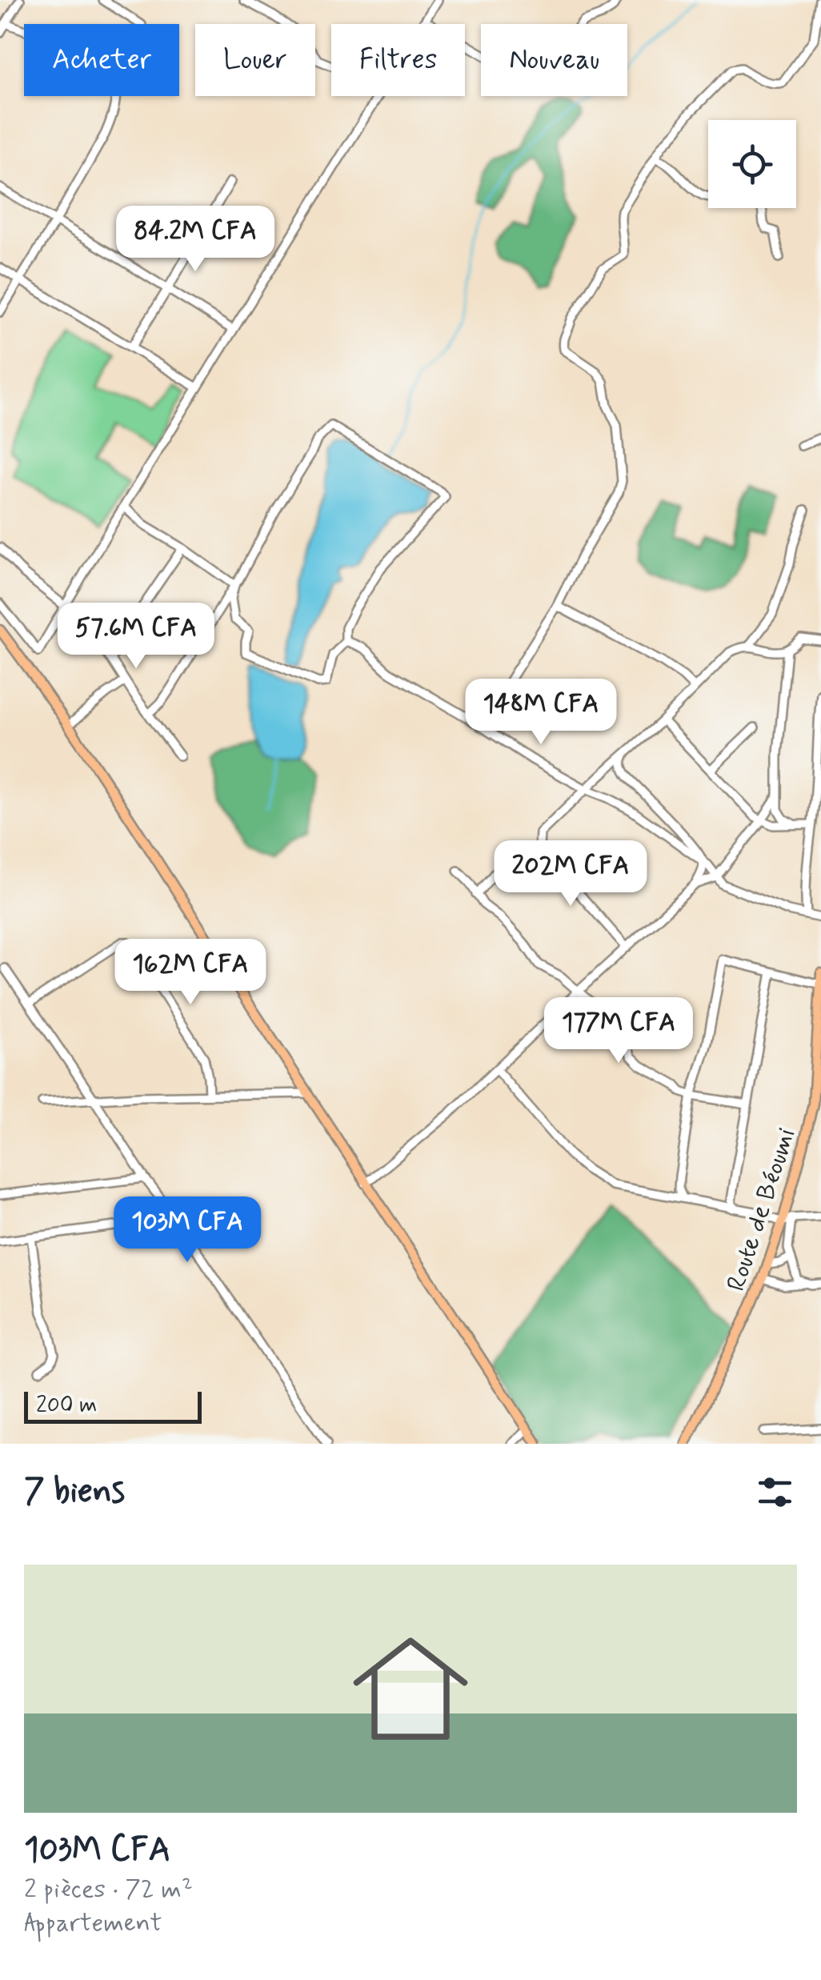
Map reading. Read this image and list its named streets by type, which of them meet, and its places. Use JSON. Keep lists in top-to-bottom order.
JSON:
{
  "streets": {
    "main road": ["Route de Béoumi"]
  },
  "scale_bar": "200 m",
  "page": {
    "chip": [
      "Acheter",
      "Louer",
      "Filtres",
      "Nouveau"
    ],
    "price": [
      "84.2M CFA",
      "57.6M CFA",
      "148M CFA",
      "202M CFA",
      "162M CFA",
      "177M CFA",
      "103M CFA"
    ],
    "scale": "200 m",
    "heading": "7 biens",
    "list": [
      {
        "name": "103M CFA",
        "note": "2 pièces · 72 m² · Appartement"
      }
    ]
  }
}
